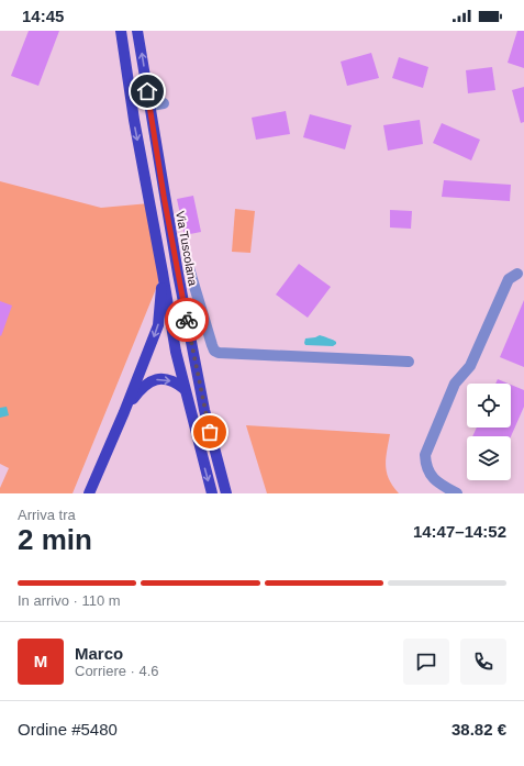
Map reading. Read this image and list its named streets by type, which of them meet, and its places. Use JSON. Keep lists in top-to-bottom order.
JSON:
{
  "streets": {
    "main road": ["Via Tuscolana"]
  },
  "page": {
    "status": "14:45",
    "heading": ["2 min", "Arriva tra", "14:47–14:52"],
    "panel": [
      "Marco",
      "Corriere · 4.6",
      "Ordine #5480",
      "38.82 €"
    ],
    "bar": "In arrivo · 110 m",
    "round": "M"
  }
}
